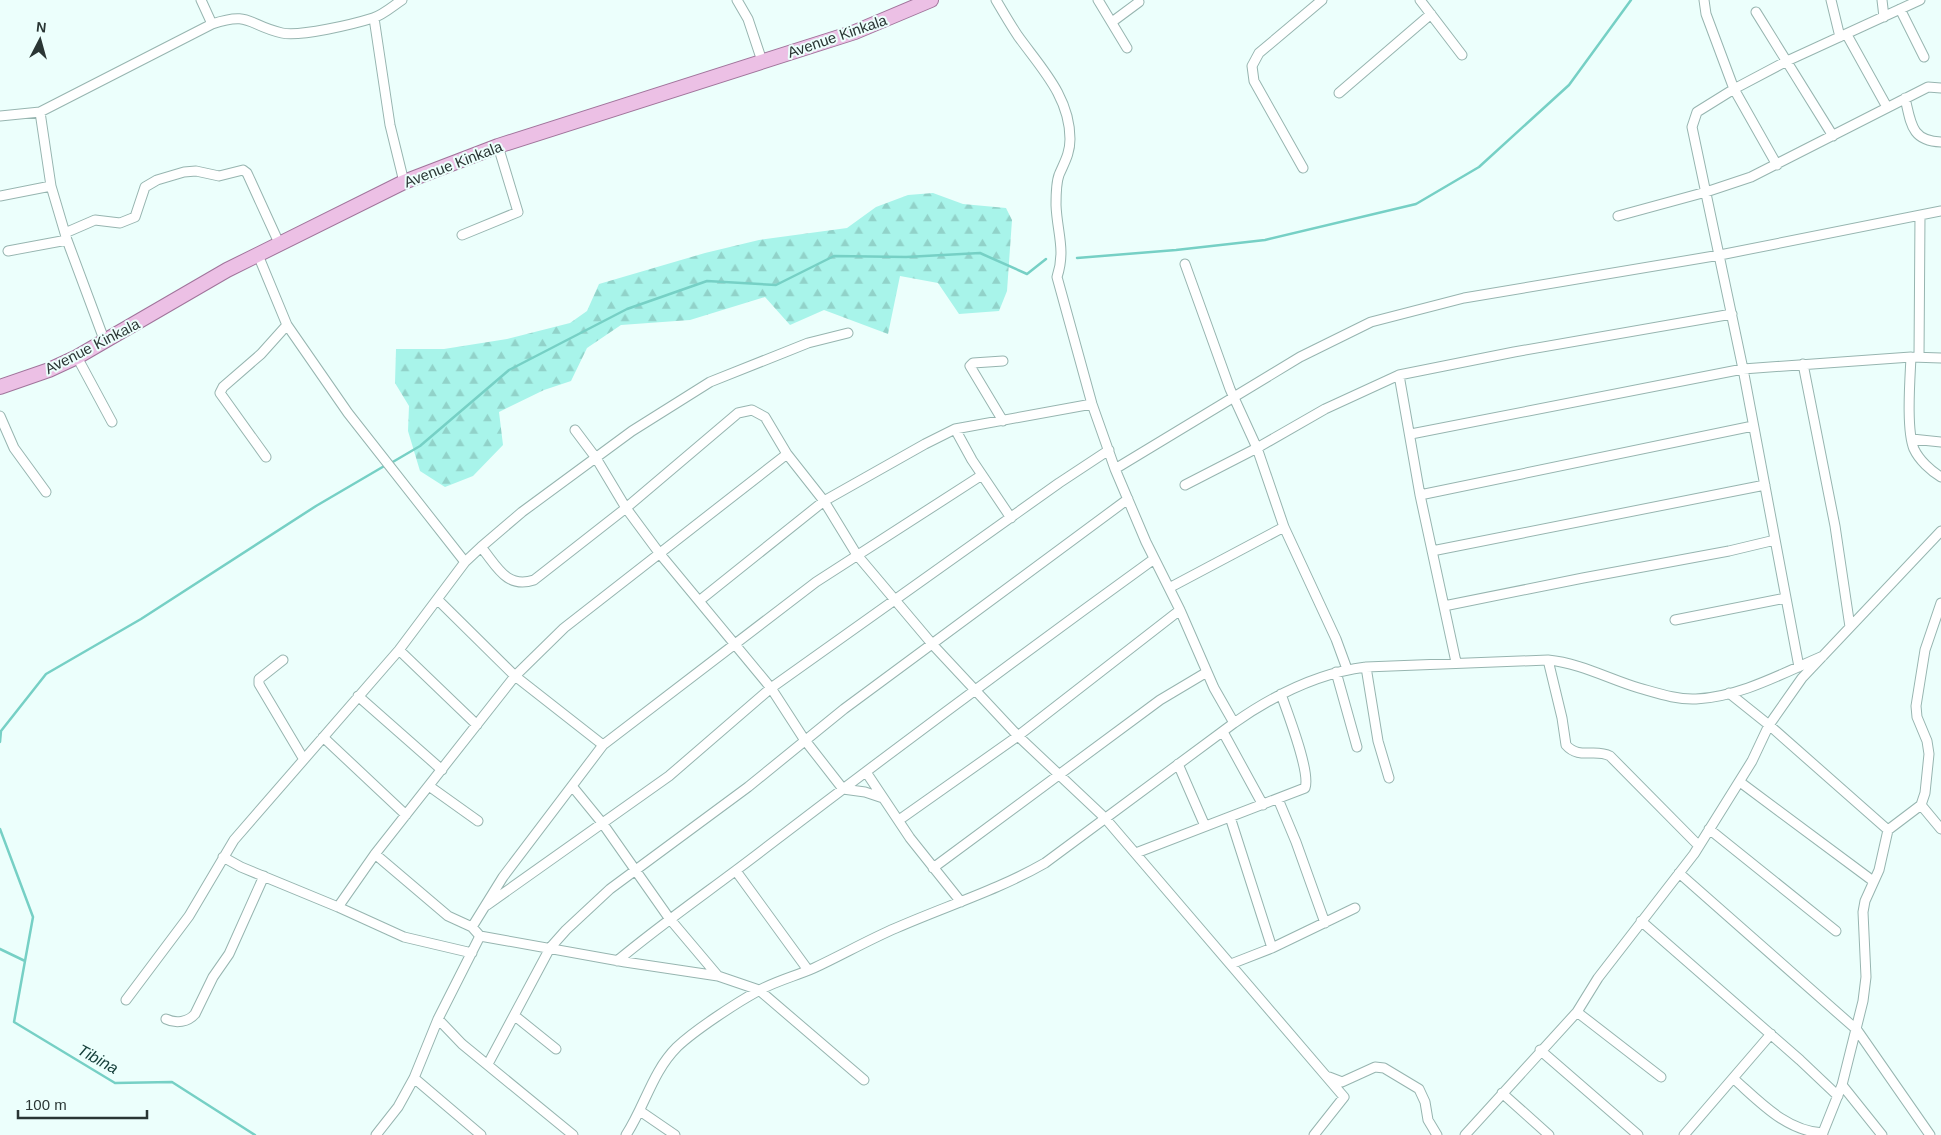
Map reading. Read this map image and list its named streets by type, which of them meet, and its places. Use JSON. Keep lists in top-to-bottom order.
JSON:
{
  "streets": {
    "main road": ["Avenue Kinkala"]
  },
  "water": ["Tibina"],
  "scale_bar": "100 m",
  "north": "top"
}
